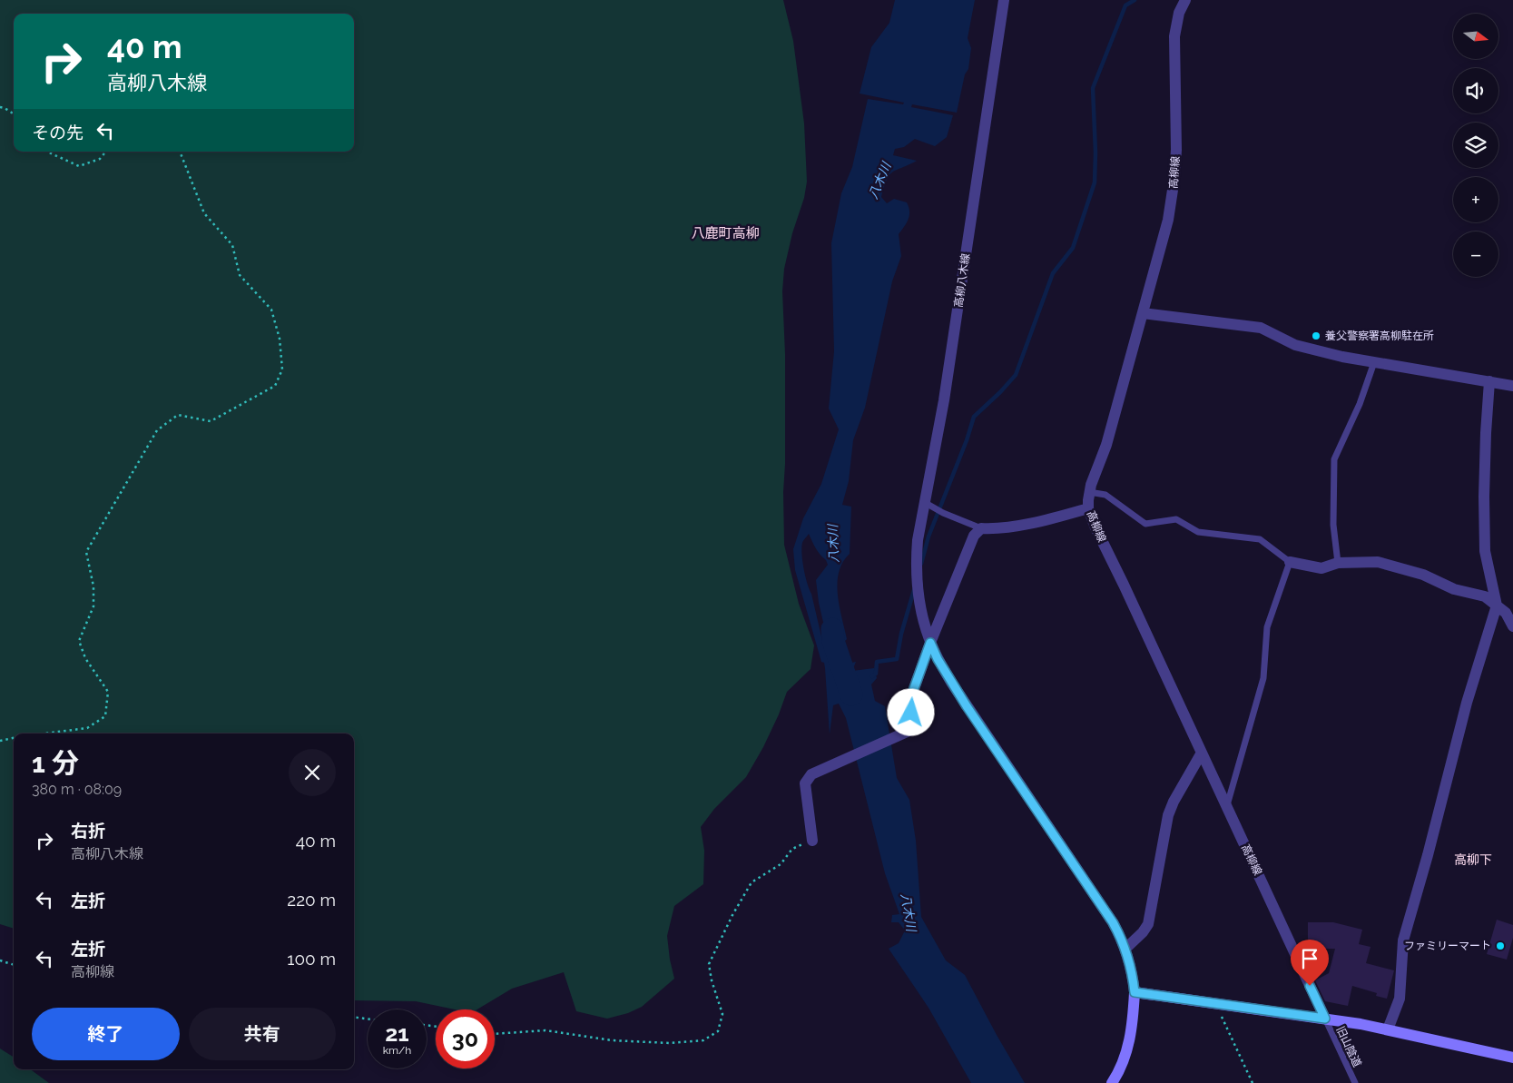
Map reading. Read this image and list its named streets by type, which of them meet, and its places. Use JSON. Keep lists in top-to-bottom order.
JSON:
{
  "streets": {
    "street": ["高柳線", "高柳八木線"],
    "lane": ["旧山陰道"]
  },
  "crossings": [
    ["高柳線", "旧山陰道"]
  ],
  "districts": ["八鹿町高柳", "高柳下"],
  "water": ["八木川"],
  "places": ["養父警察署高柳駐在所", "ファミリーマート"],
  "north": "right",
  "page": {
    "map_buttons": ["+", "−"],
    "turn": ["40 m", "高柳八木線"],
    "then": "その先",
    "heading": ["1 分", "380 m · 08:09"],
    "list": [
      {
        "name": "右折",
        "note": "高柳八木線",
        "value": "40 m"
      },
      {
        "name": "左折",
        "value": "220 m"
      },
      {
        "name": "左折",
        "note": "高柳線",
        "value": "100 m"
      }
    ],
    "buttons": ["終了", "共有"],
    "speed": "21 km/h",
    "limit": "30"
  }
}
